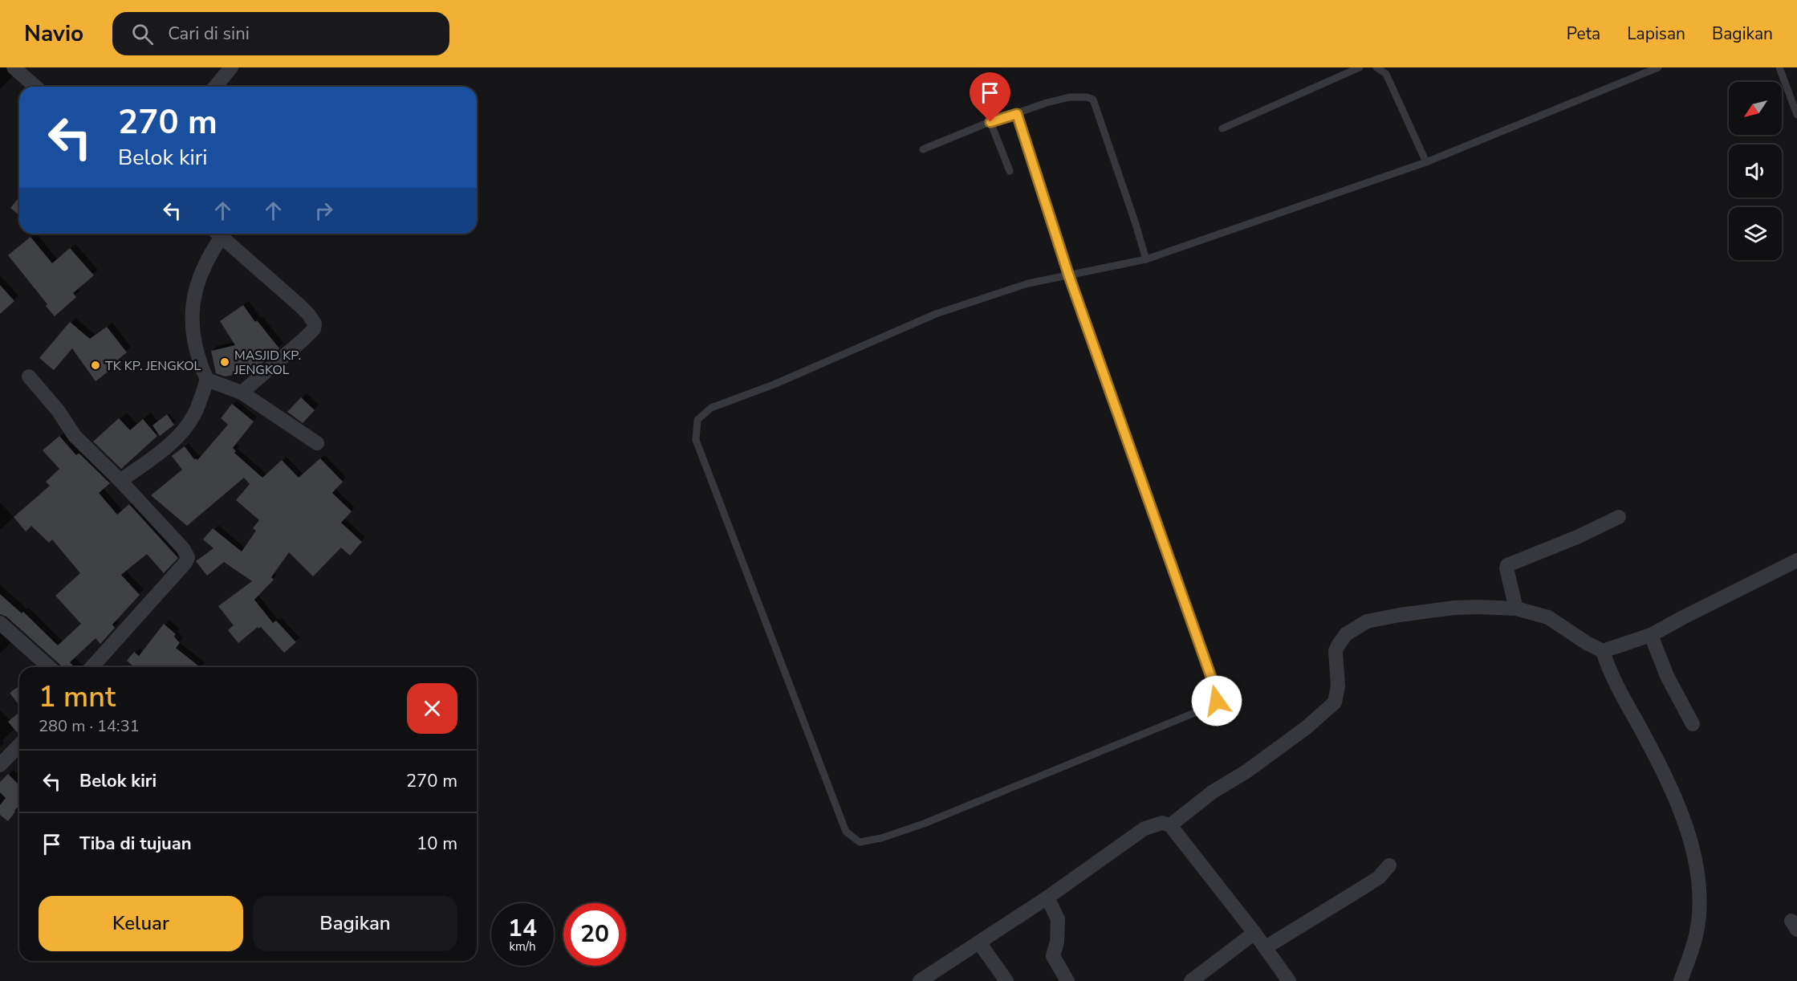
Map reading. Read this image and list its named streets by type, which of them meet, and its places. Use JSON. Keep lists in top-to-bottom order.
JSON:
{
  "places": ["MASJID KP. JENGKOL", "TK KP. JENGKOL"],
  "north": "bottom left",
  "page": {
    "header": "Navio",
    "search": "Cari di sini",
    "nav": ["Peta", "Lapisan", "Bagikan"],
    "turn": ["270 m", "Belok kiri"],
    "heading": ["1 mnt", "280 m · 14:31"],
    "list": [
      {
        "name": "Belok kiri",
        "value": "270 m"
      },
      {
        "name": "Tiba di tujuan",
        "value": "10 m"
      }
    ],
    "buttons": ["Keluar", "Bagikan"],
    "speed": "14 km/h",
    "limit": "20"
  }
}
